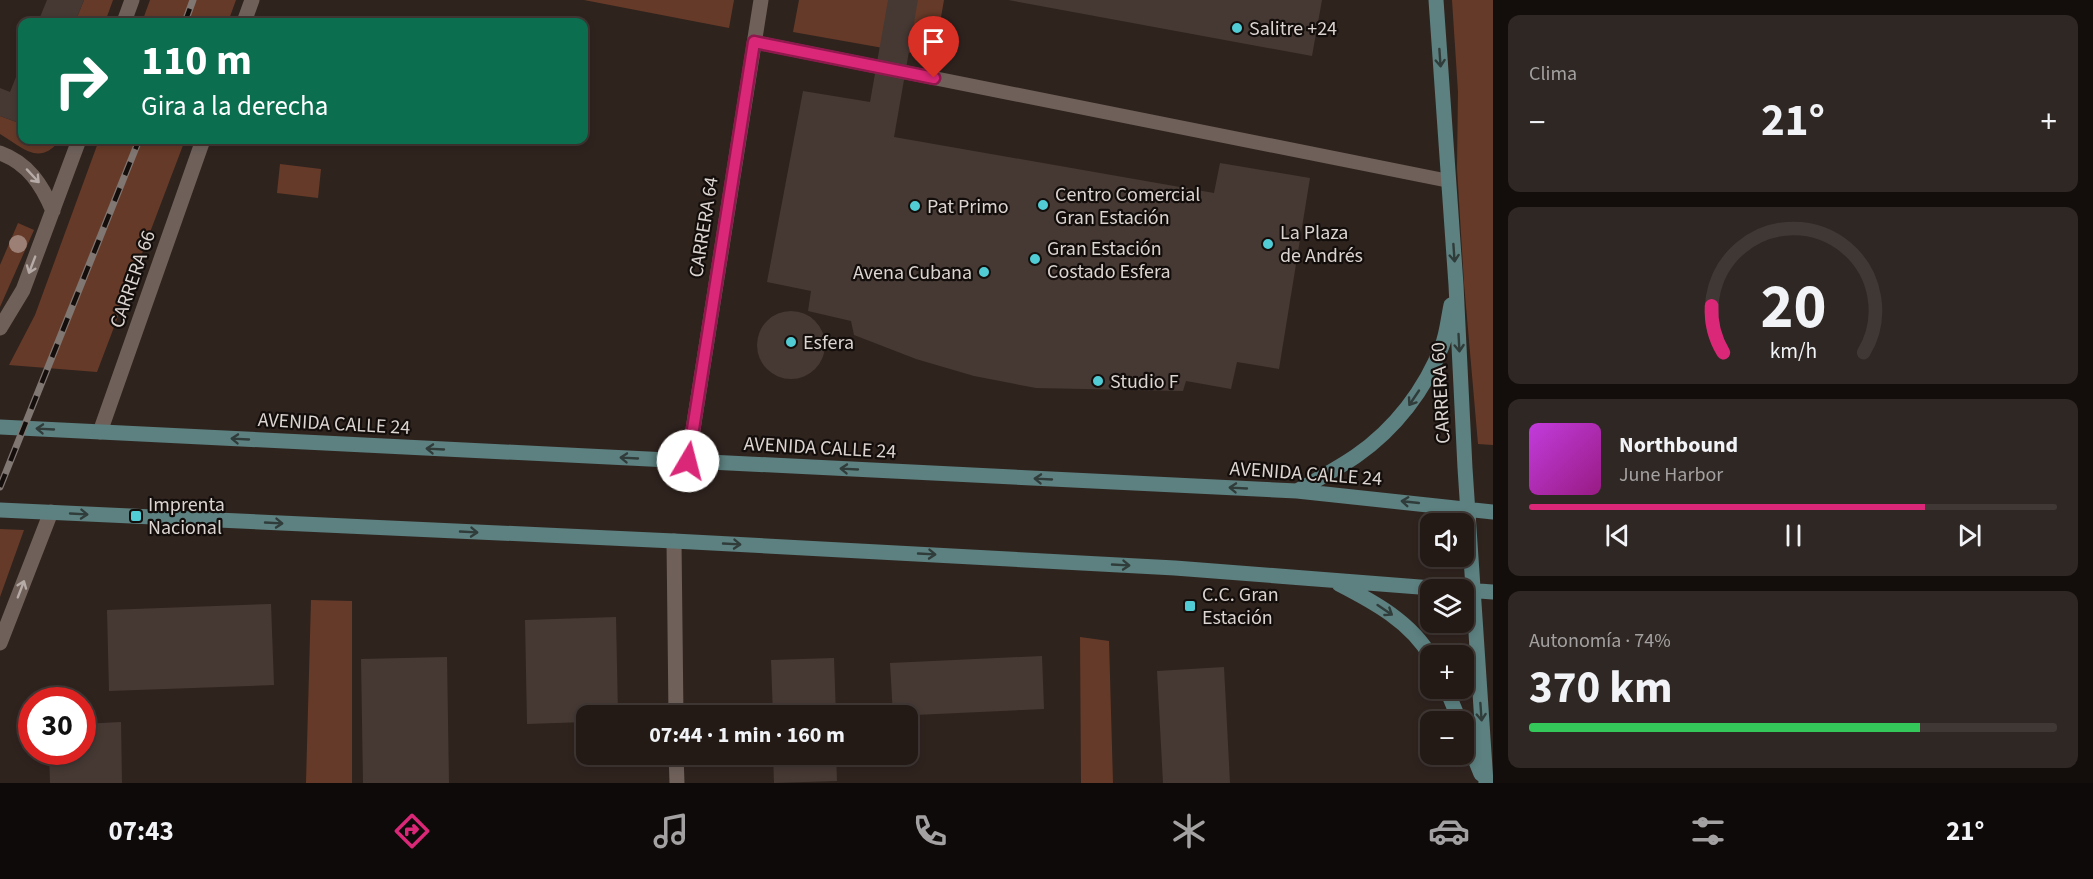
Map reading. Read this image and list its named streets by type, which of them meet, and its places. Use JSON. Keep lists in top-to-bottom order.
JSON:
{
  "streets": {
    "main road": ["CARRERA 60", "AVENIDA CALLE 24"],
    "street": ["CARRERA 64", "CARRERA 66"]
  },
  "crossings": [
    ["CARRERA 64", "AVENIDA CALLE 24"],
    ["CARRERA 66", "AVENIDA CALLE 24"],
    ["CARRERA 60", "AVENIDA CALLE 24"]
  ],
  "one_way": ["CARRERA 60"],
  "places": {
    "other": [
      "Salitre +24",
      "Centro Comercial Gran Estación",
      "Pat Primo",
      "La Plaza de Andrés",
      "Gran Estación Costado Esfera",
      "Avena Cubana",
      "Esfera",
      "Studio F"
    ],
    "transit": ["Imprenta Nacional", "C.C. Gran Estación"]
  },
  "page": {
    "tile": [
      "Clima",
      ["Autonomía · 74%", "370 km"]
    ],
    "turn": ["110 m", "Gira a la derecha"],
    "heat": ["−", "21°", "+"],
    "song": ["Northbound", "June Harbor"],
    "map_buttons": ["+", "−"],
    "limit": "30",
    "trip": "07:44 · 1 min · 160 m",
    "tabs": ["07:43", "21°"],
    "gauge": ["20", "km/h"]
  }
}
